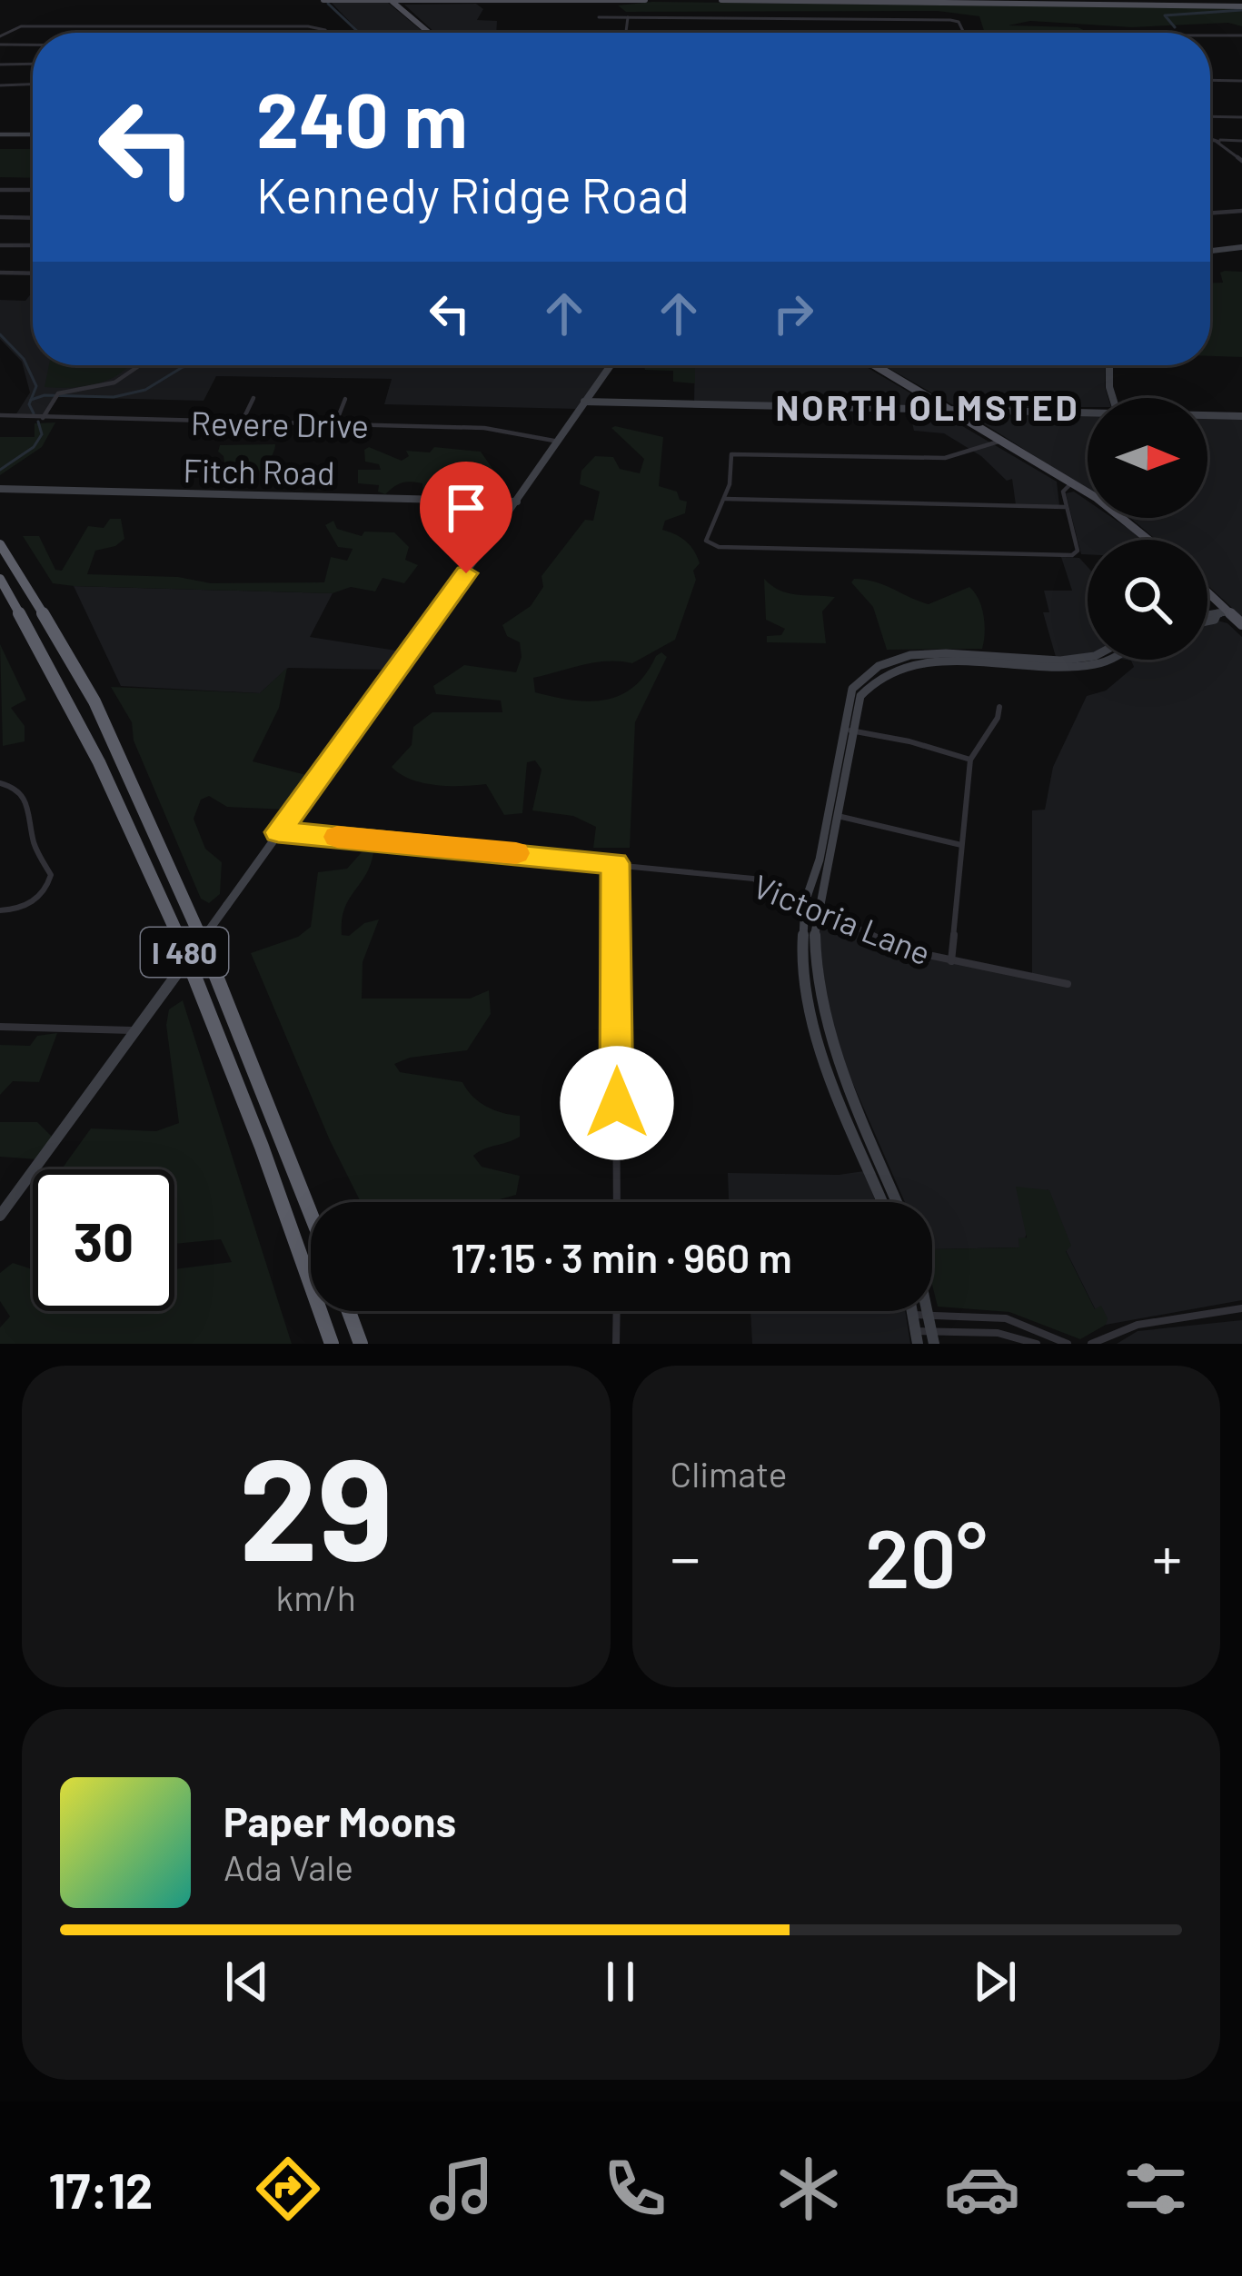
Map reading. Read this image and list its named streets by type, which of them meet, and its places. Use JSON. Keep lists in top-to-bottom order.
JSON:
{
  "streets": {
    "highway": ["I 480"],
    "street": ["Revere Drive", "Fitch Road", "Victoria Lane"]
  },
  "districts": ["NORTH OLMSTED"],
  "north": "right",
  "page": {
    "turn": ["240 m", "Kennedy Ridge Road"],
    "limit": "30",
    "trip": "17:15 · 3 min · 960 m",
    "tile": [
      ["29", "km/h"],
      "Climate"
    ],
    "heat": ["−", "20°", "+"],
    "song": ["Paper Moons", "Ada Vale"],
    "tabs": "17:12"
  }
}
